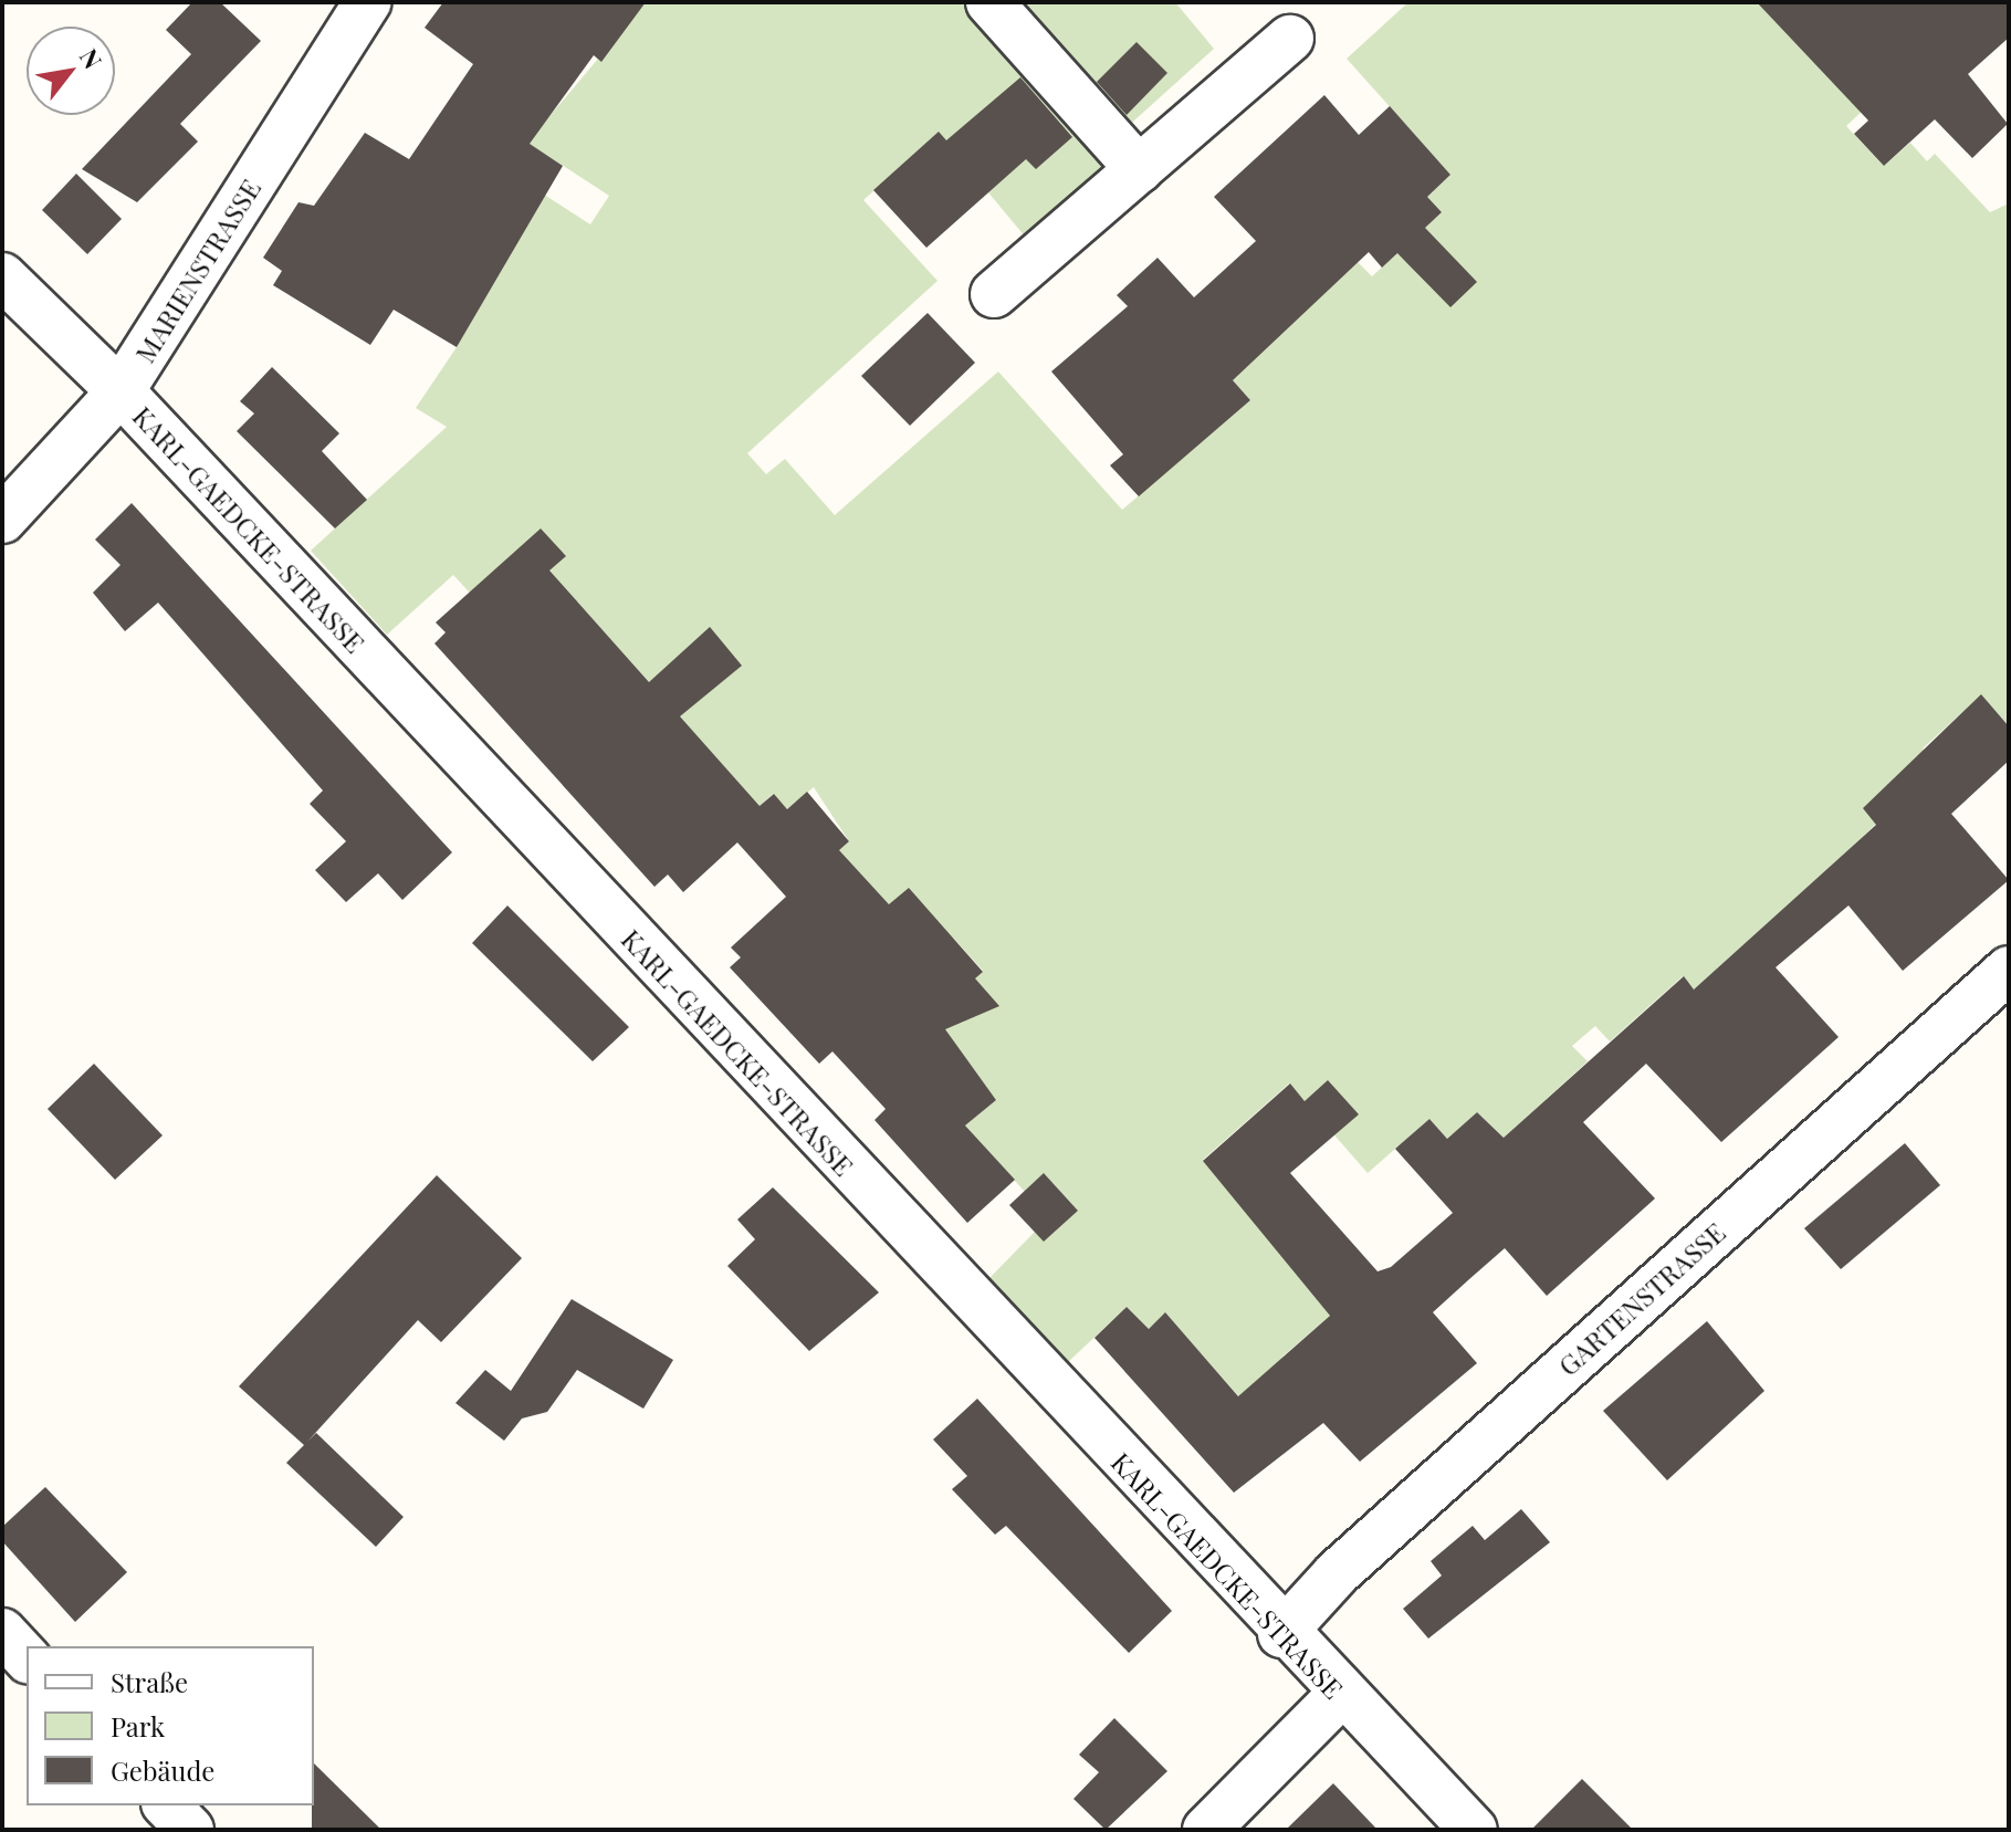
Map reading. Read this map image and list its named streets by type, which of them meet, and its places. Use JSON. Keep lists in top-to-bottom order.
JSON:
{
  "streets": {
    "street": ["MARIENSTRASSE", "KARL-GAEDCKE-STRASSE", "GARTENSTRASSE"]
  },
  "crossings": [
    ["MARIENSTRASSE", "KARL-GAEDCKE-STRASSE"],
    ["KARL-GAEDCKE-STRASSE", "GARTENSTRASSE"]
  ],
  "legend": ["Straße", "Park", "Gebäude"],
  "north": "top right"
}
